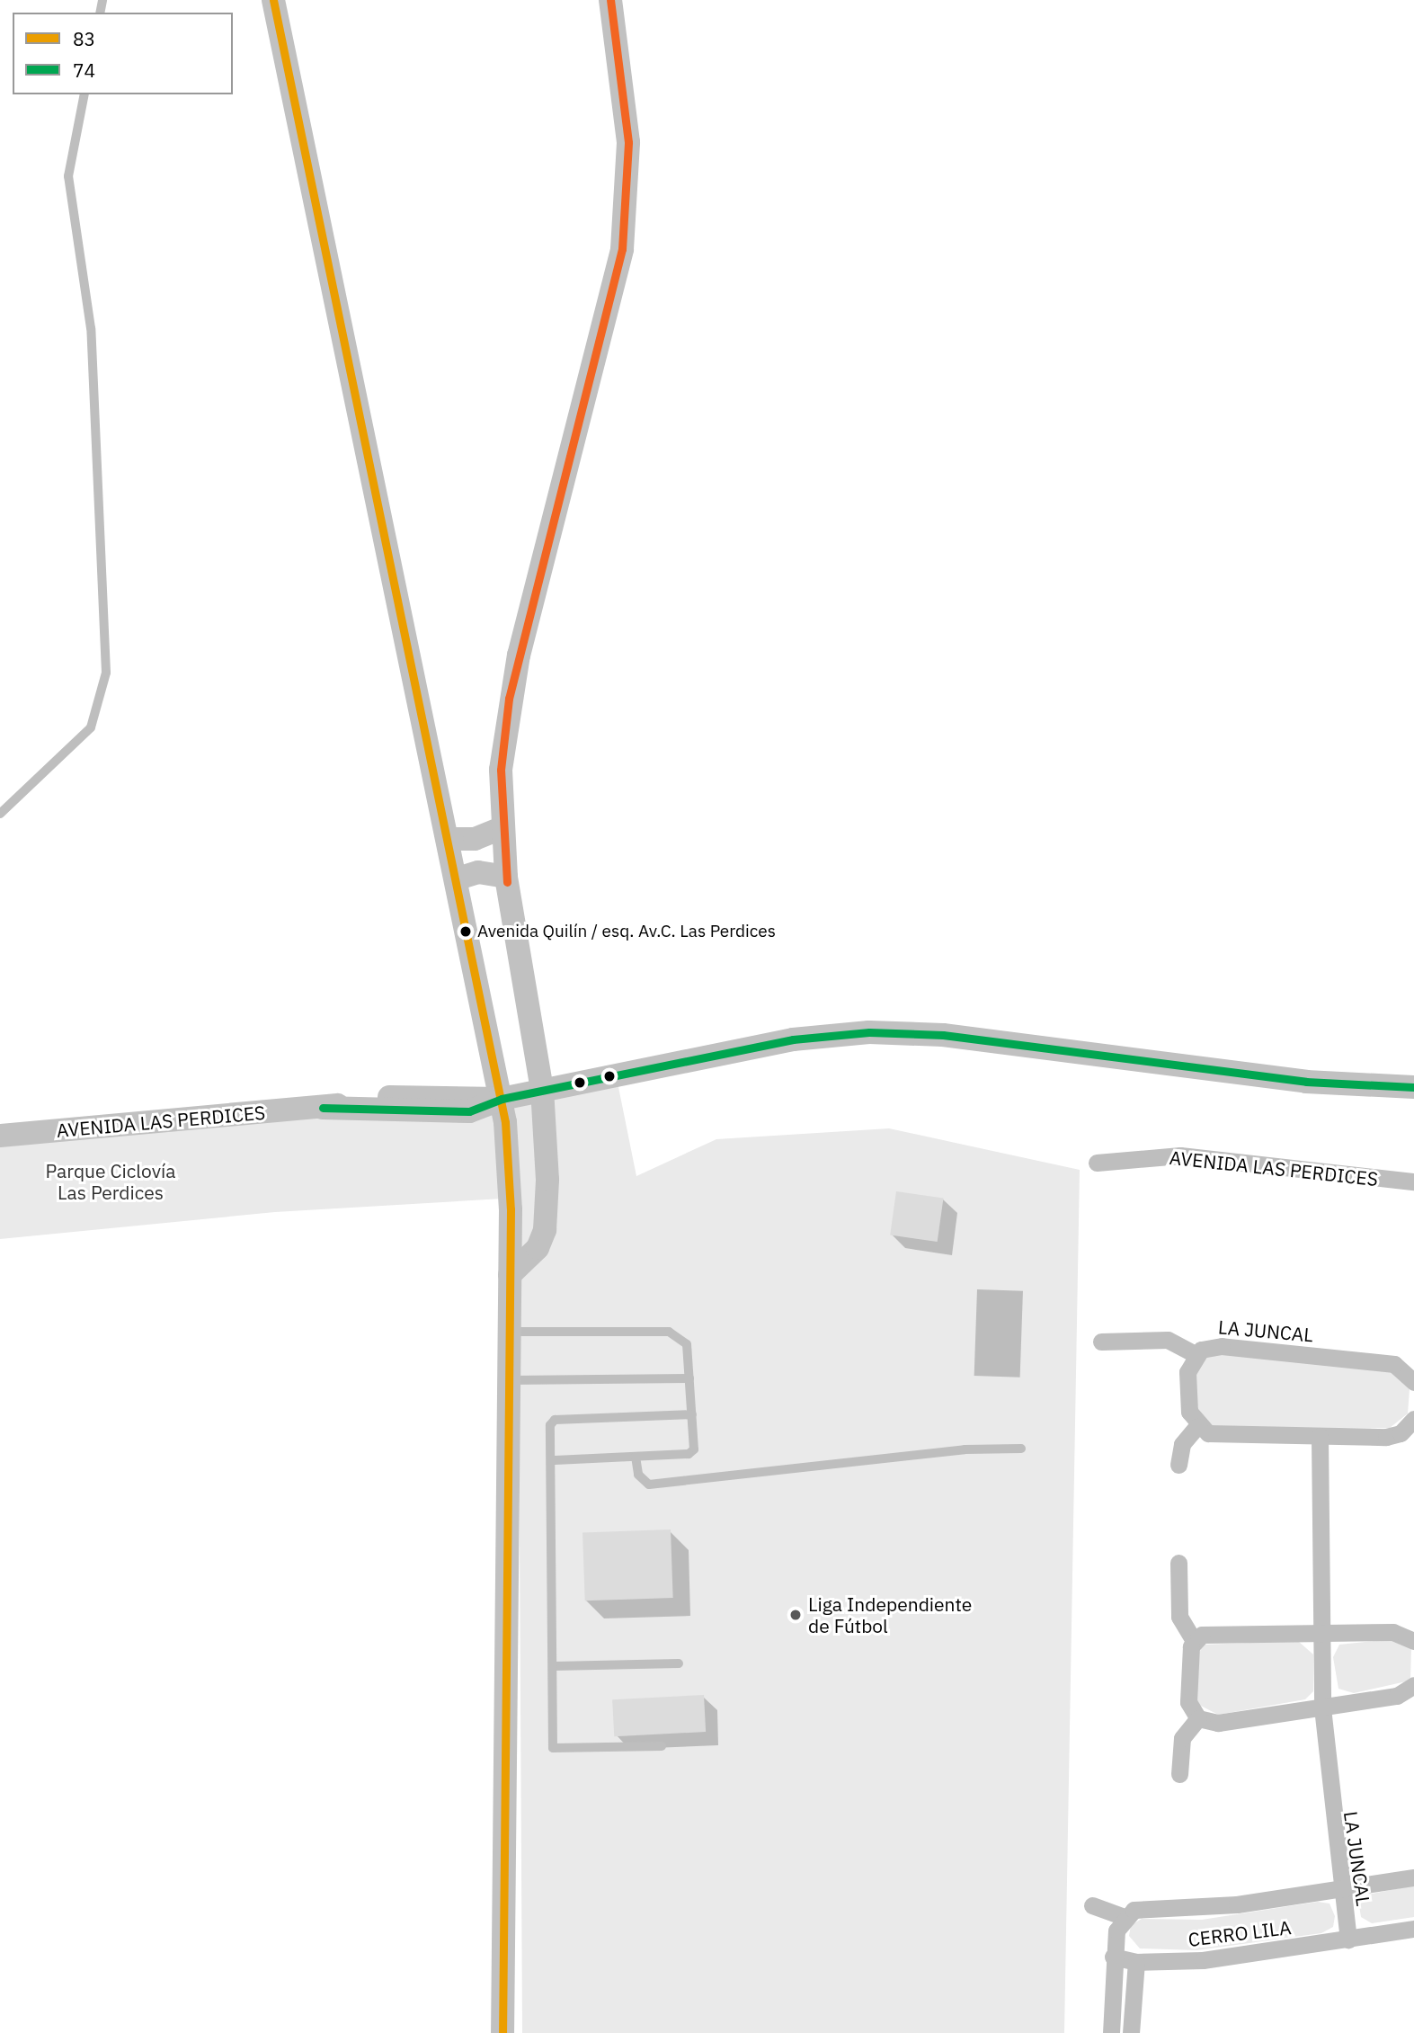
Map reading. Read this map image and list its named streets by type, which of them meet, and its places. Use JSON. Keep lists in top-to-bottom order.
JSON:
{
  "streets": {
    "street": ["AVENIDA LAS PERDICES", "LA JUNCAL", "CERRO LILA"]
  },
  "crossings": [
    ["LA JUNCAL", "CERRO LILA"]
  ],
  "parks": ["Parque Ciclovía Las Perdices"],
  "places": ["Avenida Quilín / esq. Av.C. Las Perdices", "Liga Independiente de Fútbol"],
  "lines": ["transit line 83", "transit line 74"],
  "legend": ["83", "74"]
}
